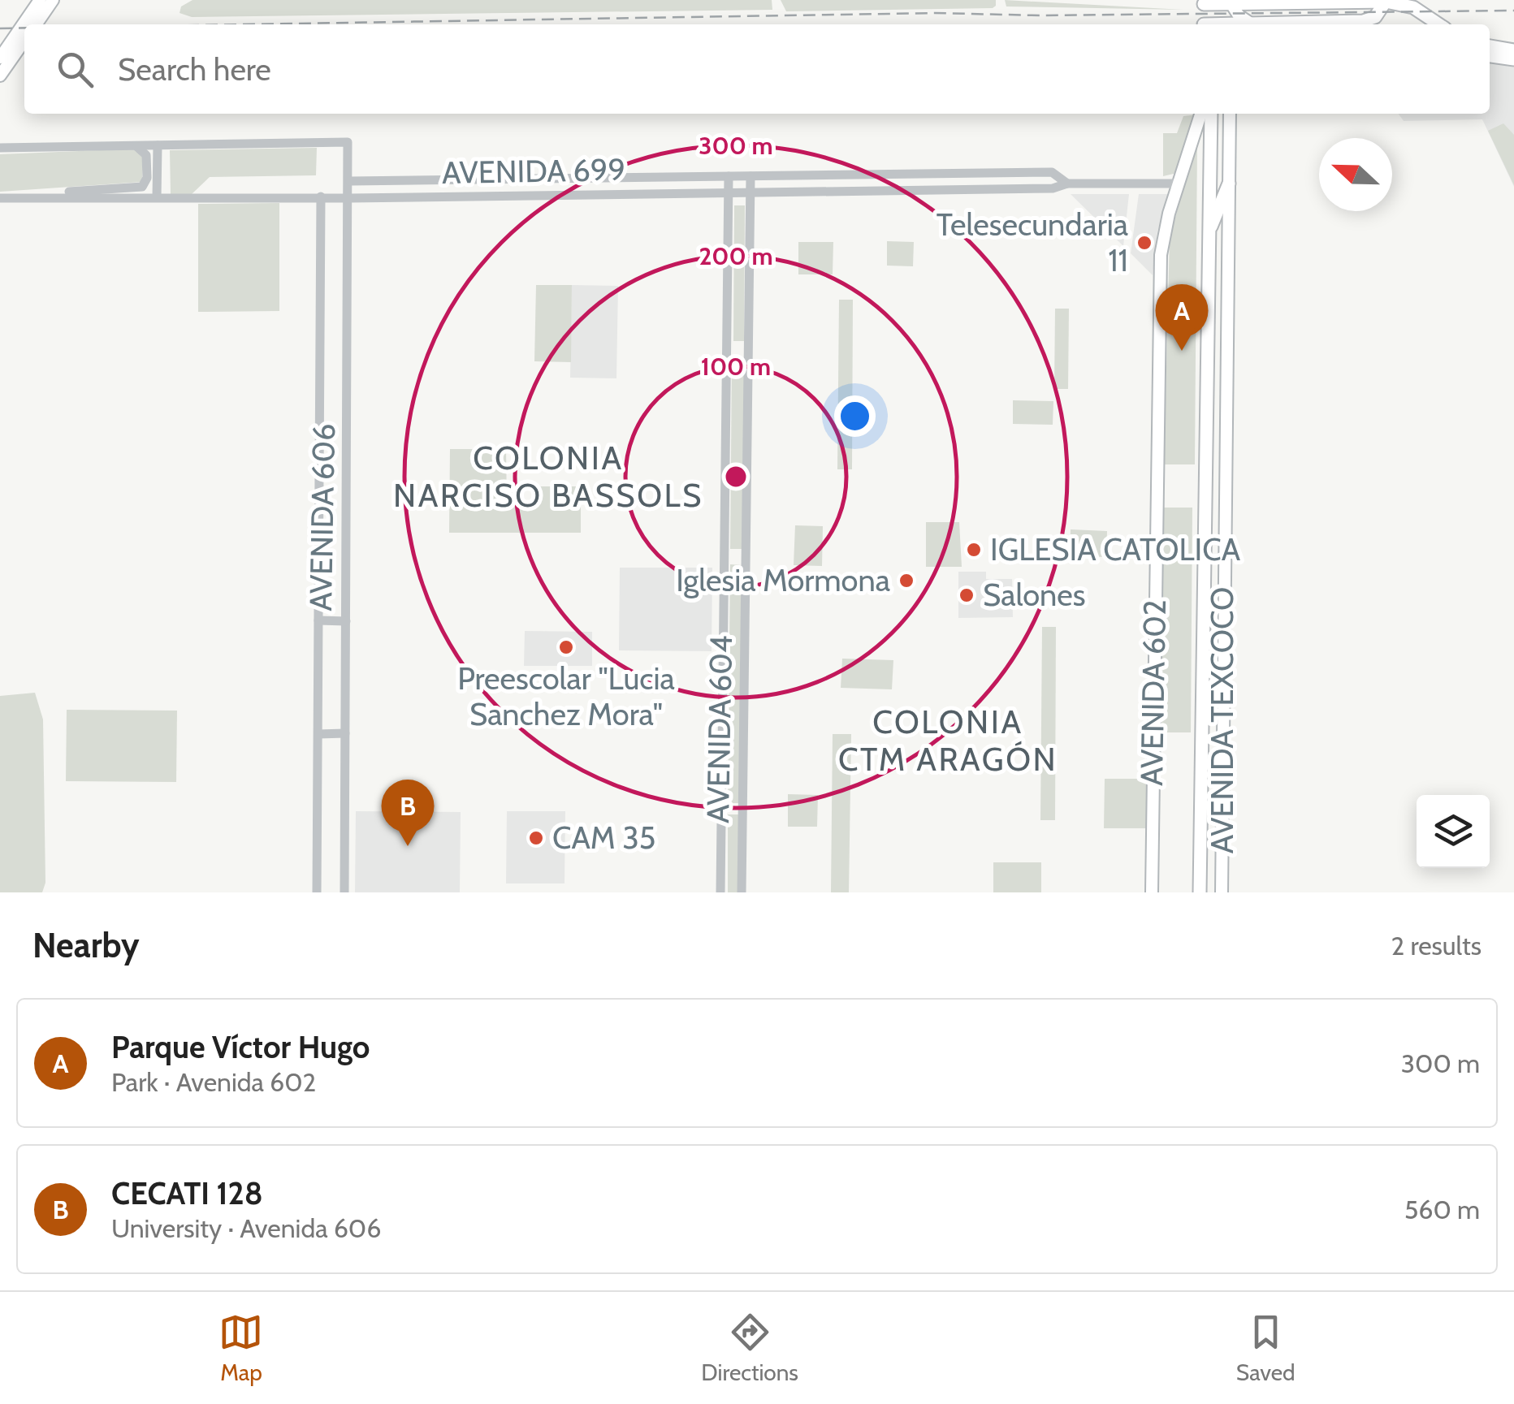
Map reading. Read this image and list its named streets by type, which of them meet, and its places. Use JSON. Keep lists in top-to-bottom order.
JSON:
{
  "streets": {
    "main road": ["AVENIDA 602", "AVENIDA TEXCOCO"],
    "street": ["AVENIDA 699", "AVENIDA 606", "AVENIDA 604"]
  },
  "crossings": [
    ["AVENIDA 699", "AVENIDA 606"],
    ["AVENIDA 699", "AVENIDA 602"],
    ["AVENIDA 699", "AVENIDA 604"]
  ],
  "districts": ["COLONIA NARCISO BASSOLS", "COLONIA CTM ARAGÓN"],
  "places": [
    "Telesecundaria 11",
    "IGLESIA CATOLICA",
    "Iglesia Mormona",
    "Salones",
    "Preescolar \"Lucia Sanchez Mora\"",
    "CAM 35"
  ],
  "north": "left",
  "page": {
    "search": "Search here",
    "pins": ["A", "B"],
    "heading": ["Nearby", "2 results"],
    "list": [
      {
        "mark": "A",
        "name": "Parque Víctor Hugo",
        "note": "Park · Avenida 602",
        "value": "300 m"
      },
      {
        "mark": "B",
        "name": "CECATI 128",
        "note": "University · Avenida 606",
        "value": "560 m"
      }
    ],
    "nav": ["Map", "Directions", "Saved"]
  },
  "rings": ["300 m", "200 m", "100 m"]
}
